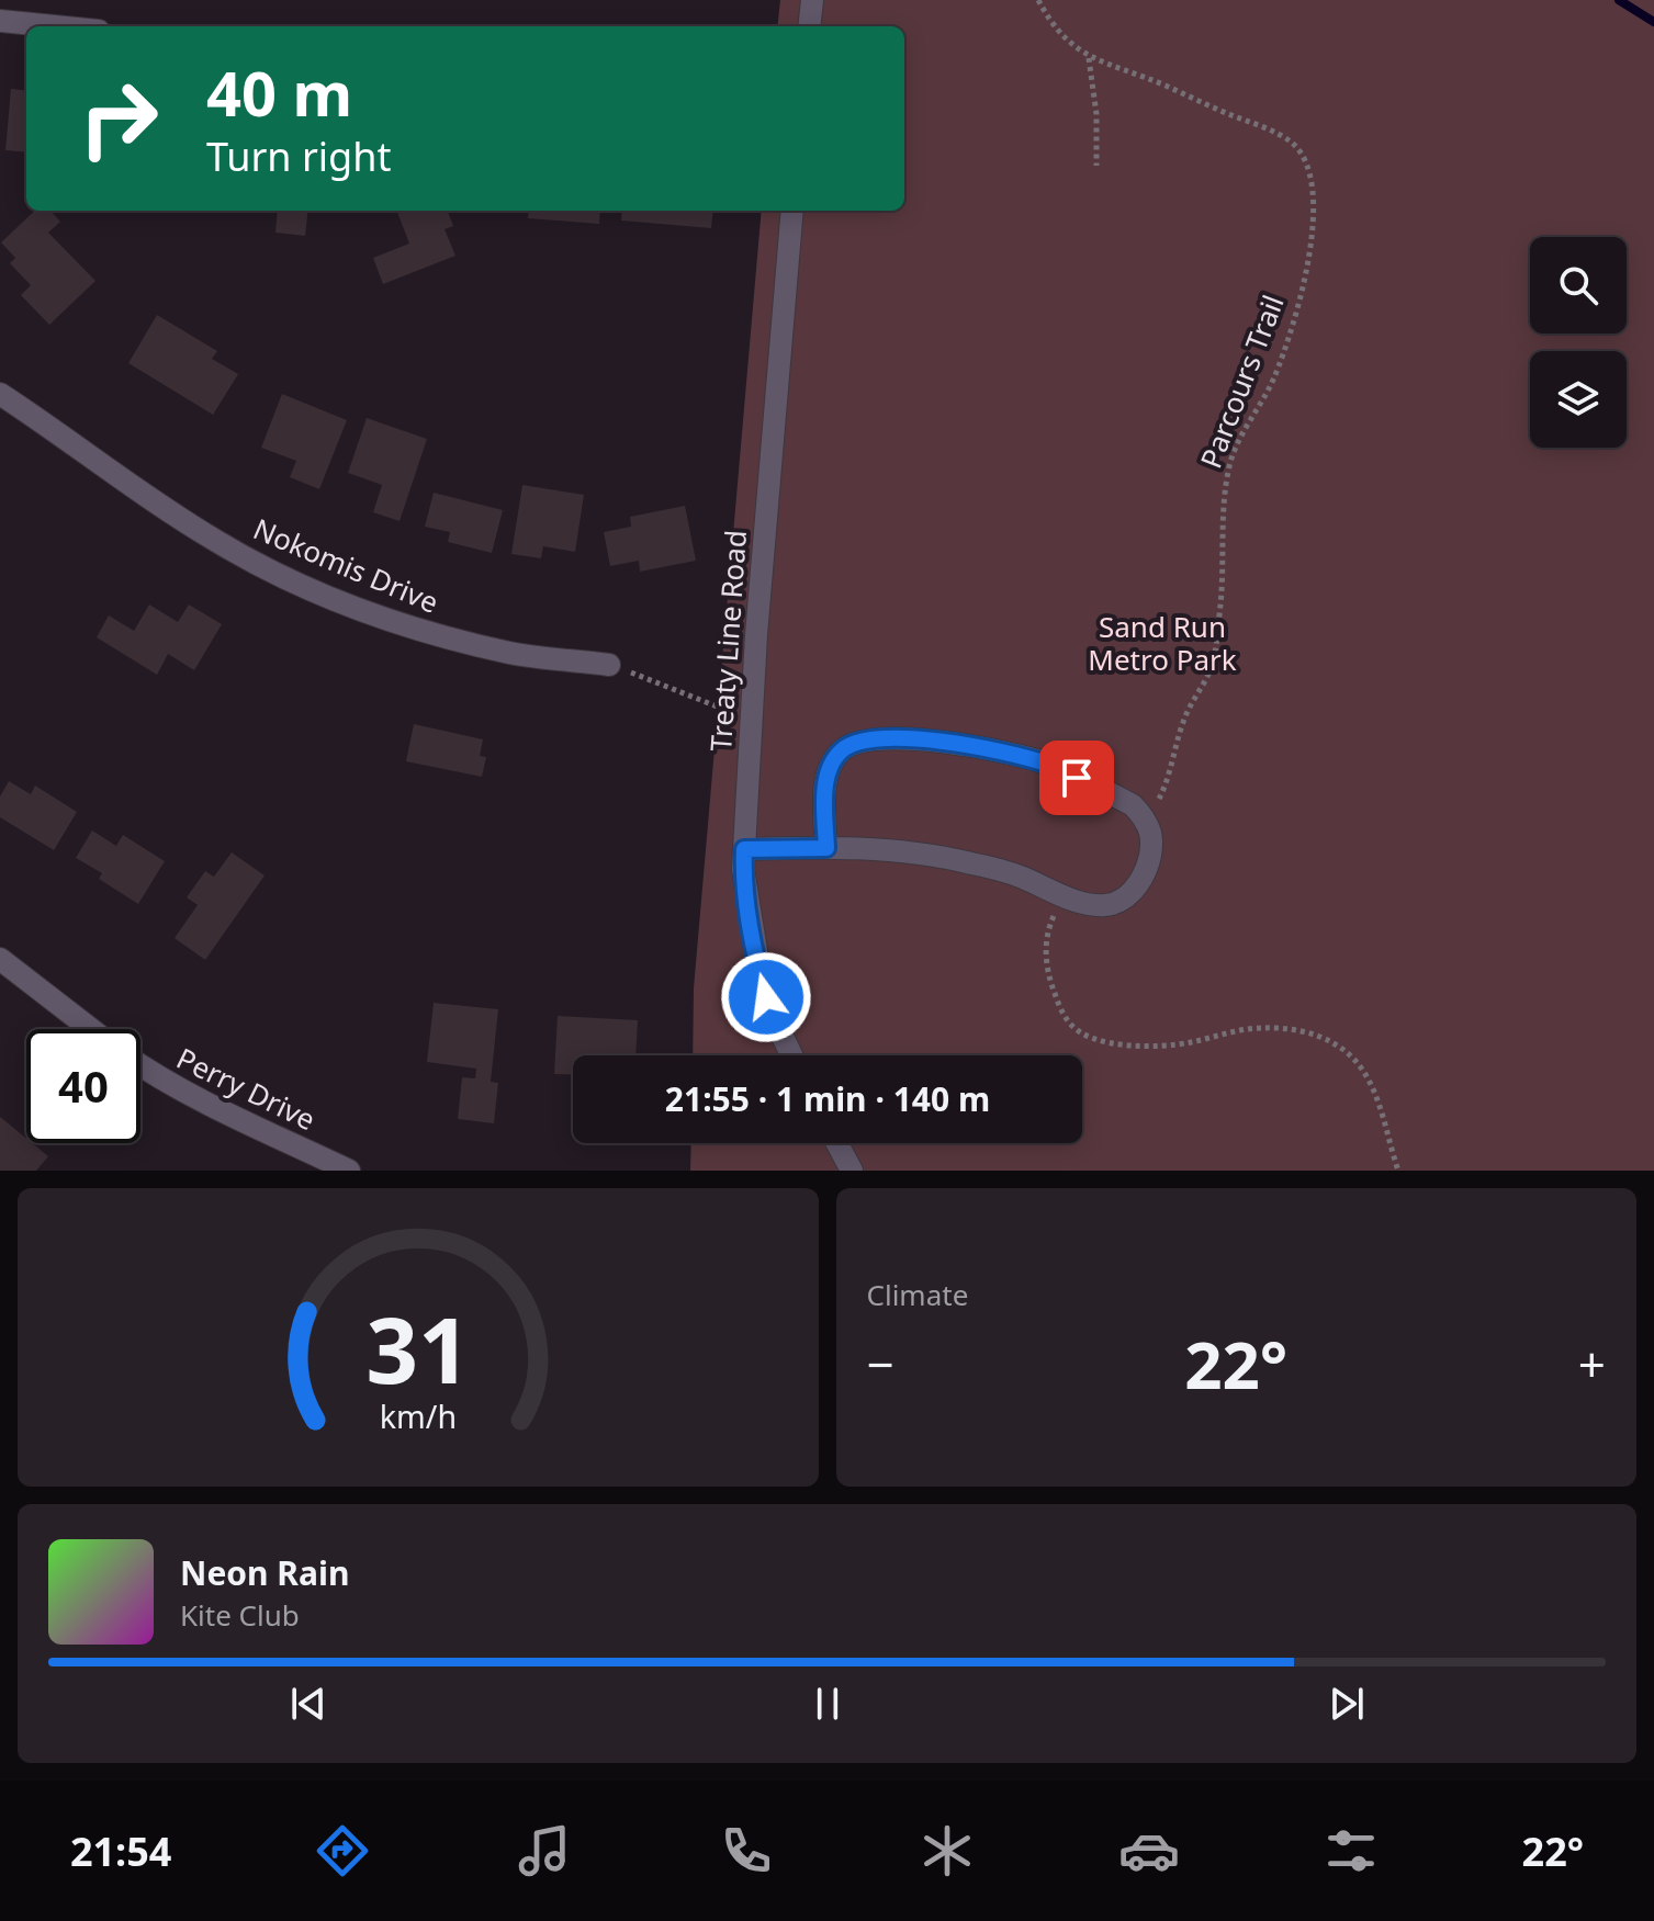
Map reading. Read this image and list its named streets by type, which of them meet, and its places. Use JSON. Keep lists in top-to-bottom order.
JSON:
{
  "streets": {
    "street": ["Nokomis Drive", "Treaty Line Road", "Perry Drive"],
    "path": ["Parcours Trail"]
  },
  "parks": ["Sand Run Metro Park"],
  "page": {
    "turn": ["40 m", "Turn right"],
    "limit": "40",
    "trip": "21:55 · 1 min · 140 m",
    "tile": "Climate",
    "heat": ["−", "22°", "+"],
    "song": ["Neon Rain", "Kite Club"],
    "tabs": ["21:54", "22°"],
    "gauge": ["31", "km/h"]
  }
}
